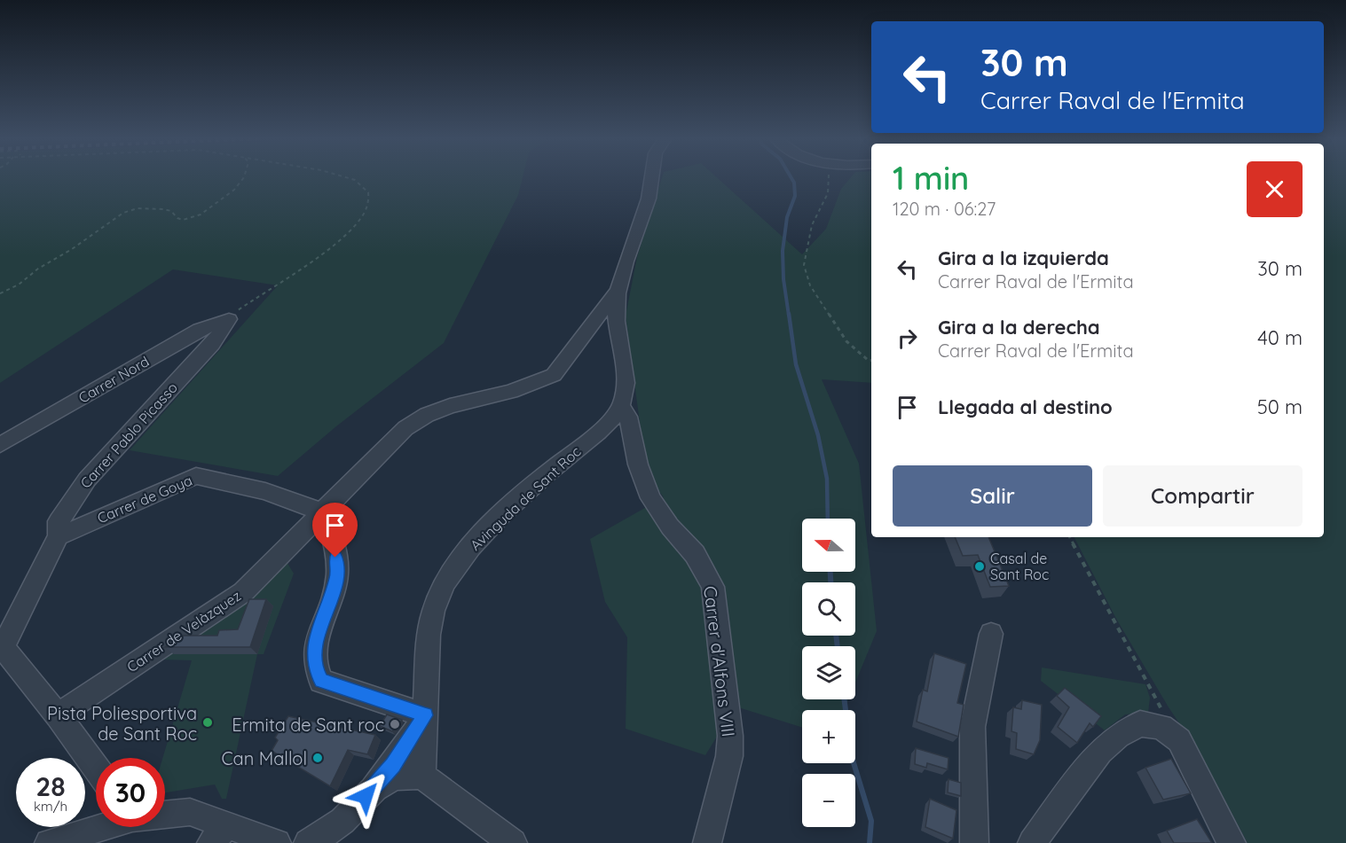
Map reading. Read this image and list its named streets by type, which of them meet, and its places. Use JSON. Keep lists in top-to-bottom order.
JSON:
{
  "streets": {
    "street": [
      "Carrer Nord",
      "Carrer Pablo Picasso",
      "Avinguda de Sant Roc",
      "Carrer de Goya",
      "Carrer de Velàzquez",
      "Carrer d'Alfons VIII"
    ]
  },
  "crossings": [
    ["Carrer Nord", "Carrer Pablo Picasso"],
    ["Carrer Pablo Picasso", "Carrer de Goya"],
    ["Avinguda de Sant Roc", "Carrer d'Alfons VIII"],
    ["Carrer de Goya", "Carrer de Velàzquez"]
  ],
  "places": [
    "Casal de Sant Roc",
    "Pista Poliesportiva de Sant Roc",
    "Ermita de Sant roc",
    "Can Mallol"
  ],
  "north": "left",
  "page": {
    "turn": ["30 m", "Carrer Raval de l'Ermita"],
    "heading": ["1 min", "120 m · 06:27"],
    "list": [
      {
        "name": "Gira a la izquierda",
        "note": "Carrer Raval de l'Ermita",
        "value": "30 m"
      },
      {
        "name": "Gira a la derecha",
        "note": "Carrer Raval de l'Ermita",
        "value": "40 m"
      },
      {
        "name": "Llegada al destino",
        "value": "50 m"
      }
    ],
    "buttons": ["Salir", "Compartir"],
    "map_buttons": ["+", "−"],
    "speed": "28 km/h",
    "limit": "30"
  }
}
